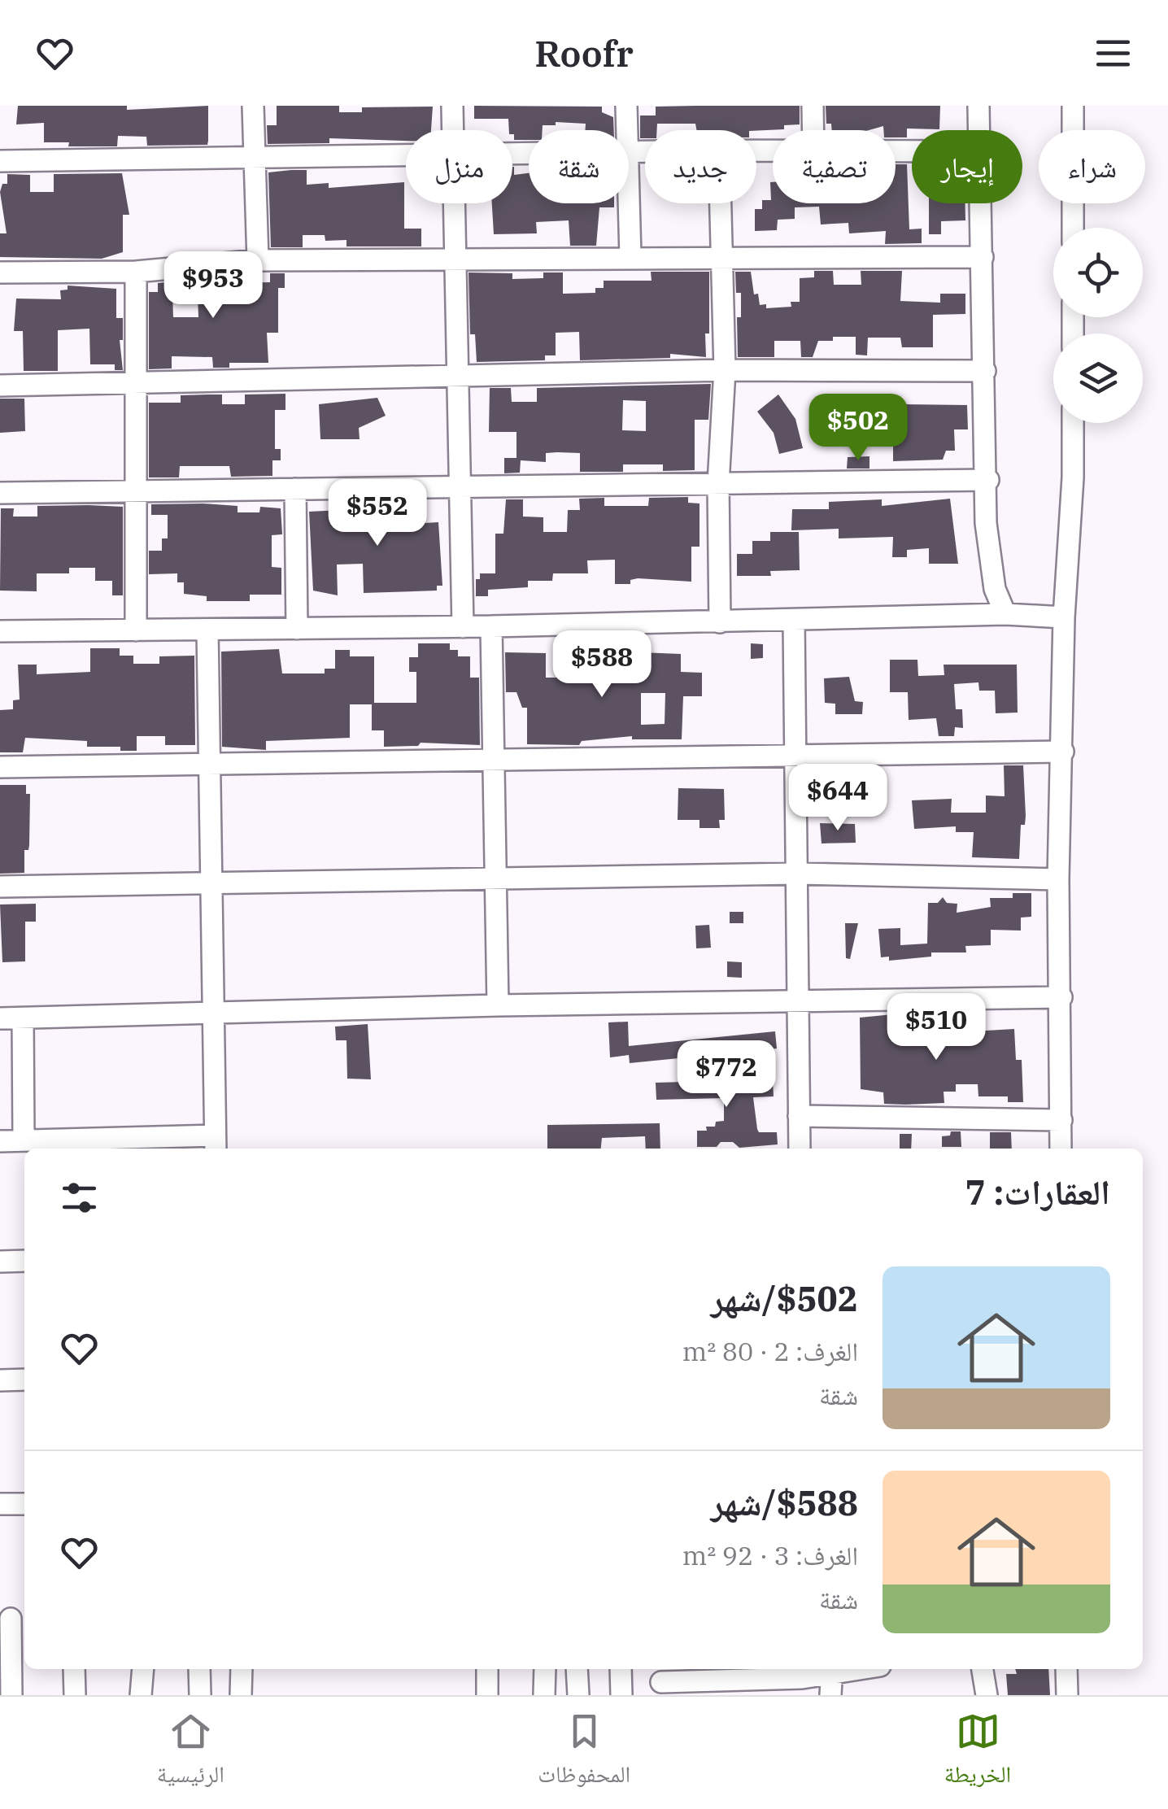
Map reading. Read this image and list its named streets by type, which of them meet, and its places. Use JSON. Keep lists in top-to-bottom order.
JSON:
{
  "page": {
    "header": "Roofr",
    "chip": [
      "شراء",
      "إيجار",
      "تصفية",
      "جديد",
      "شقة",
      "منزل"
    ],
    "price": [
      "$953",
      "$502",
      "$552",
      "$588",
      "$644",
      "$510",
      "$772"
    ],
    "heading": "العقارات: 7",
    "list": [
      {
        "name": "$502/شهر",
        "note": "الغرف: 2 · 80 m² · شقة"
      },
      {
        "name": "$588/شهر",
        "note": "الغرف: 3 · 92 m² · شقة"
      }
    ],
    "tabs": ["الخريطة", "المحفوظات", "الرئيسية"]
  }
}
